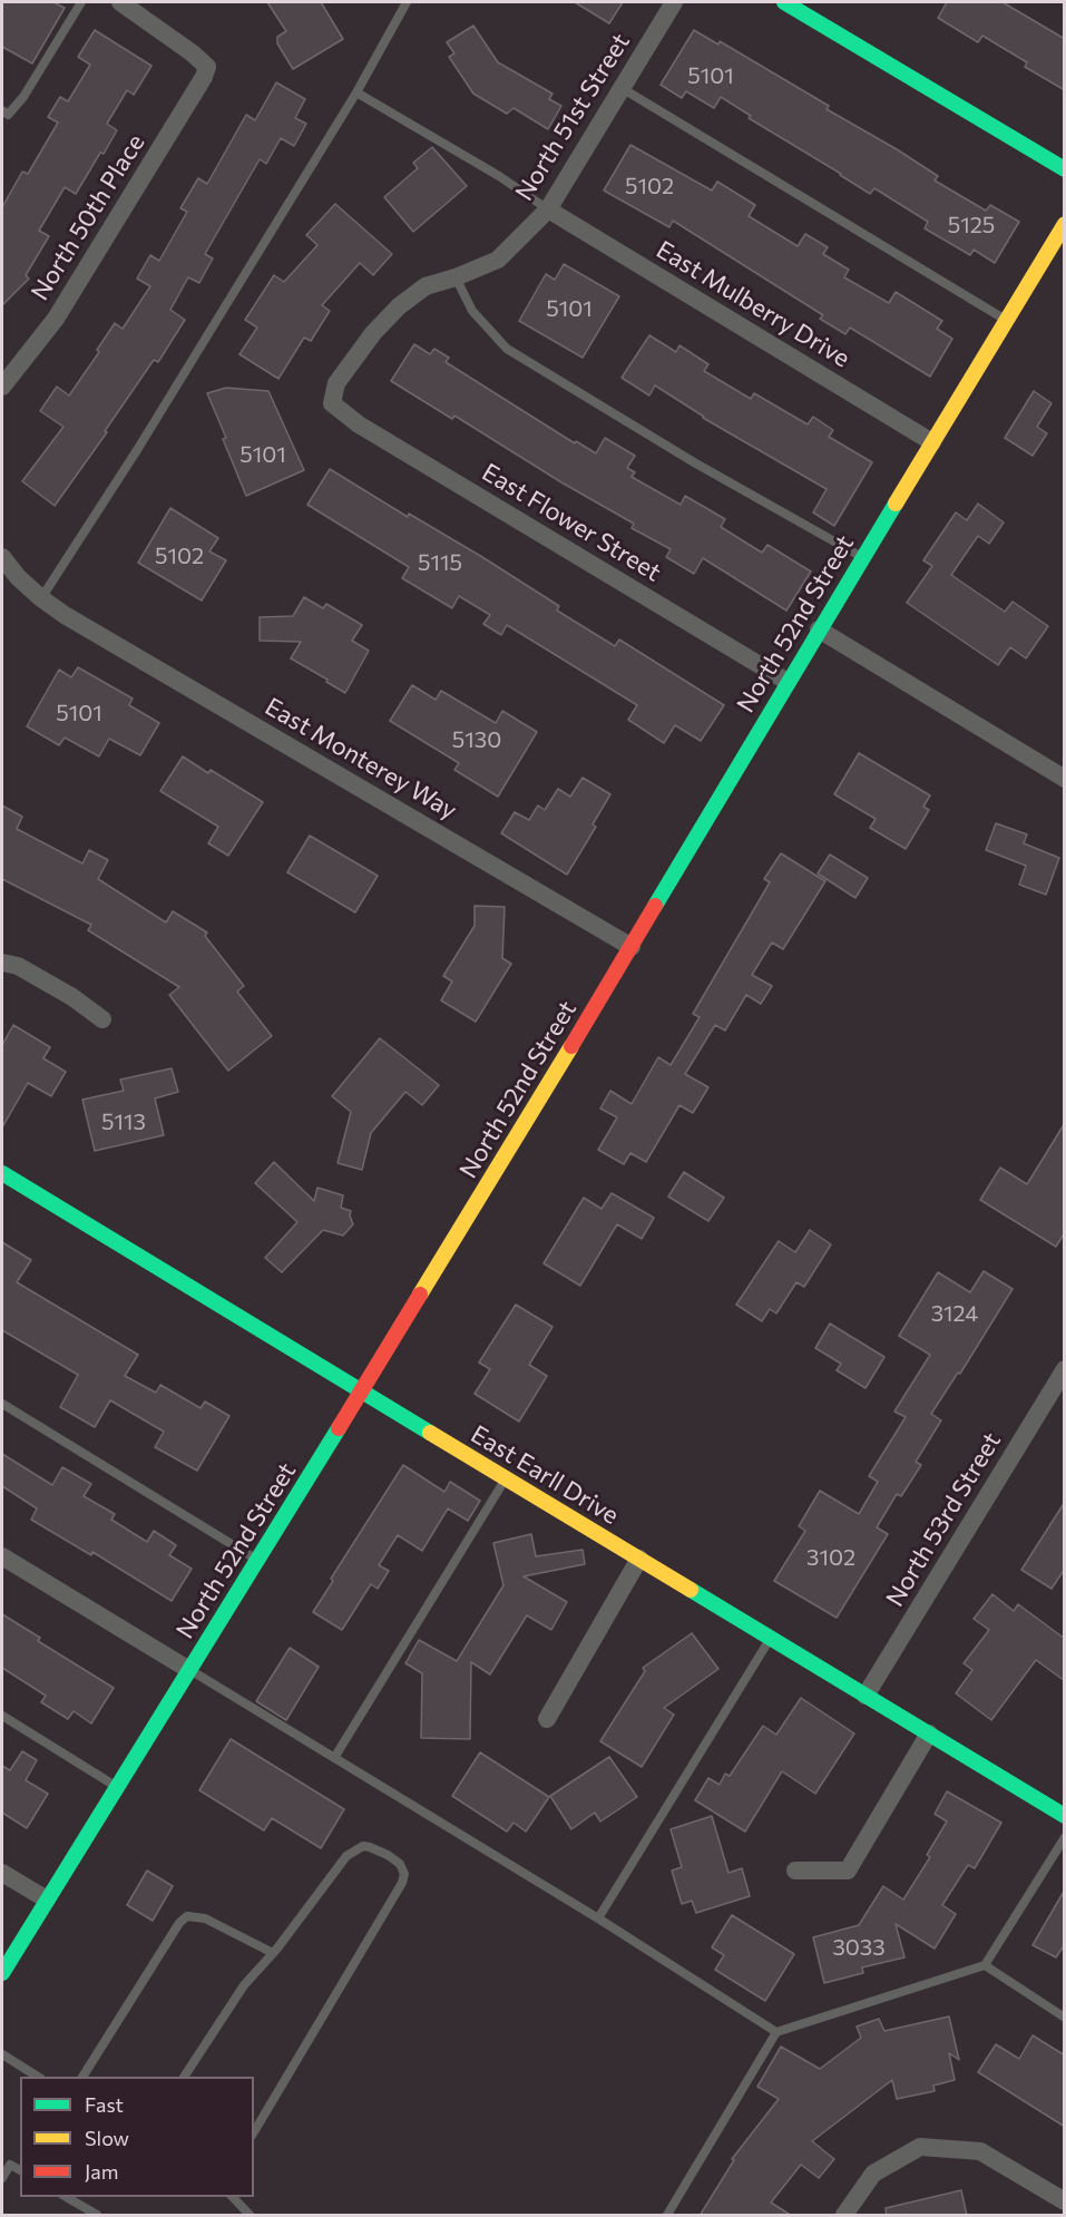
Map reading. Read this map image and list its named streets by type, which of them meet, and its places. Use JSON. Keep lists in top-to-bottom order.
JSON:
{
  "streets": {
    "street": [
      "North 51st Street",
      "North 50th Place",
      "East Mulberry Drive",
      "East Flower Street",
      "North 52nd Street",
      "East Monterey Way",
      "East Earll Drive",
      "North 53rd Street"
    ]
  },
  "crossings": [
    ["North 51st Street", "East Mulberry Drive"],
    ["North 51st Street", "East Flower Street"],
    ["East Mulberry Drive", "North 52nd Street"],
    ["East Flower Street", "North 52nd Street"],
    ["North 52nd Street", "East Monterey Way"],
    ["North 52nd Street", "East Earll Drive"],
    ["East Earll Drive", "North 53rd Street"]
  ],
  "house_numbers": [
    "5101",
    "5102",
    "5125",
    "5101",
    "5101",
    "5102",
    "5115",
    "5101",
    "5130",
    "5113",
    "3124",
    "3102",
    "3033"
  ],
  "legend": ["Fast", "Slow", "Jam"]
}
